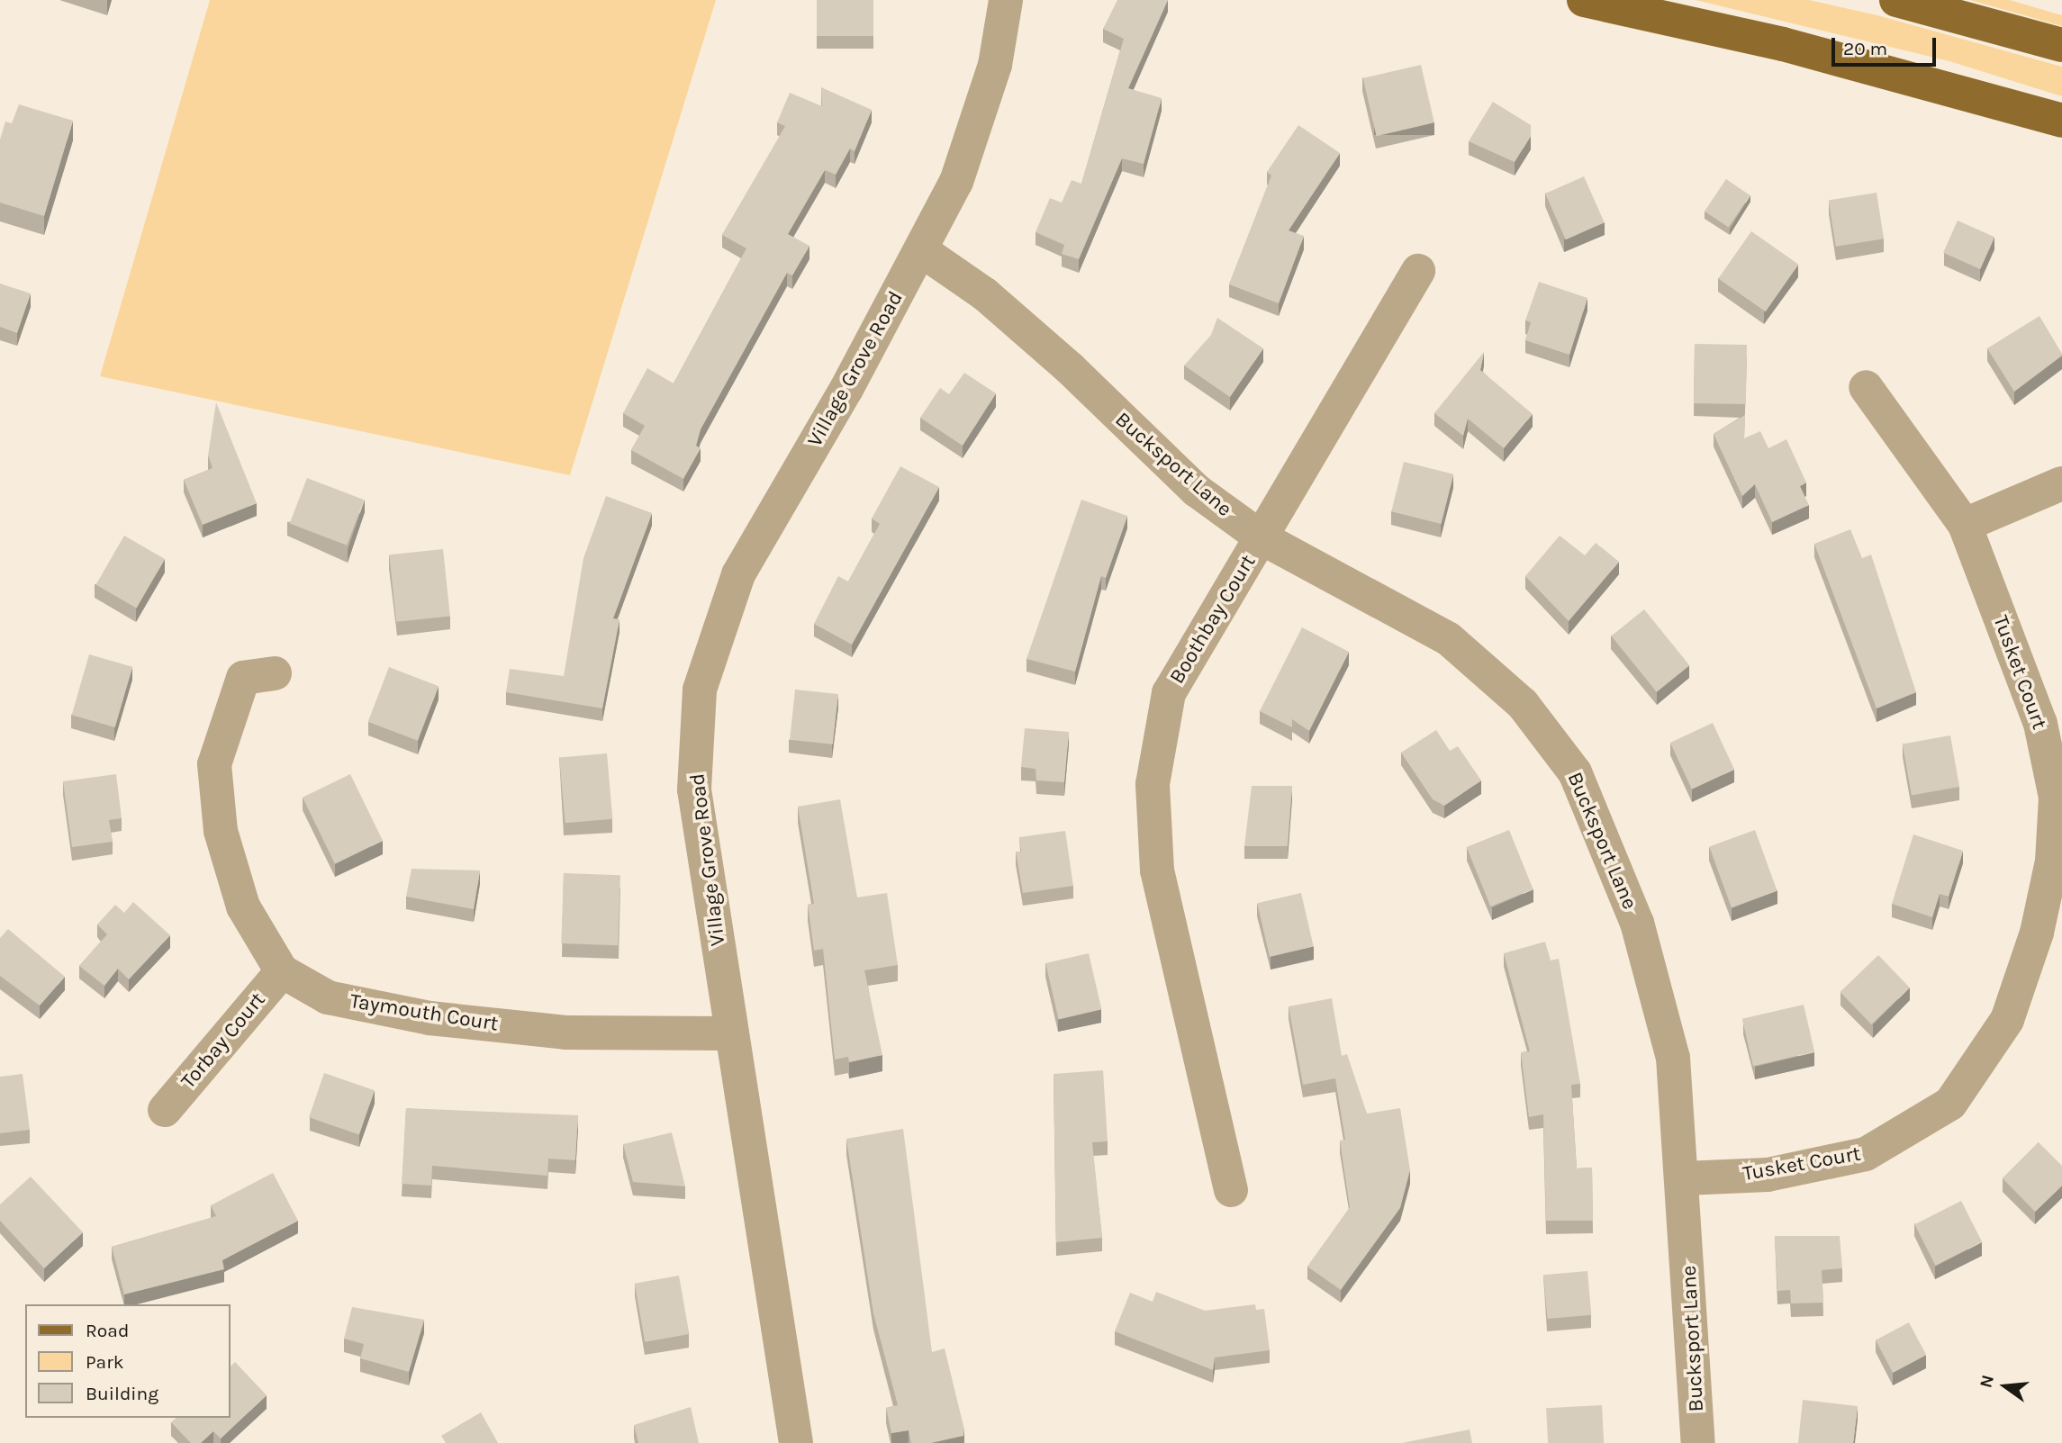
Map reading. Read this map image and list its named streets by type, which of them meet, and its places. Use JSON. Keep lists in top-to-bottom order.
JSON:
{
  "streets": {
    "street": [
      "Village Grove Road",
      "Bucksport Lane",
      "Boothbay Court",
      "Tusket Court",
      "Taymouth Court",
      "Torbay Court"
    ]
  },
  "crossings": [
    ["Village Grove Road", "Bucksport Lane"],
    ["Village Grove Road", "Taymouth Court"],
    ["Bucksport Lane", "Boothbay Court"],
    ["Bucksport Lane", "Tusket Court"],
    ["Taymouth Court", "Torbay Court"]
  ],
  "legend": ["Road", "Park", "Building"],
  "scale_bar": "20 m",
  "north": "left"
}
